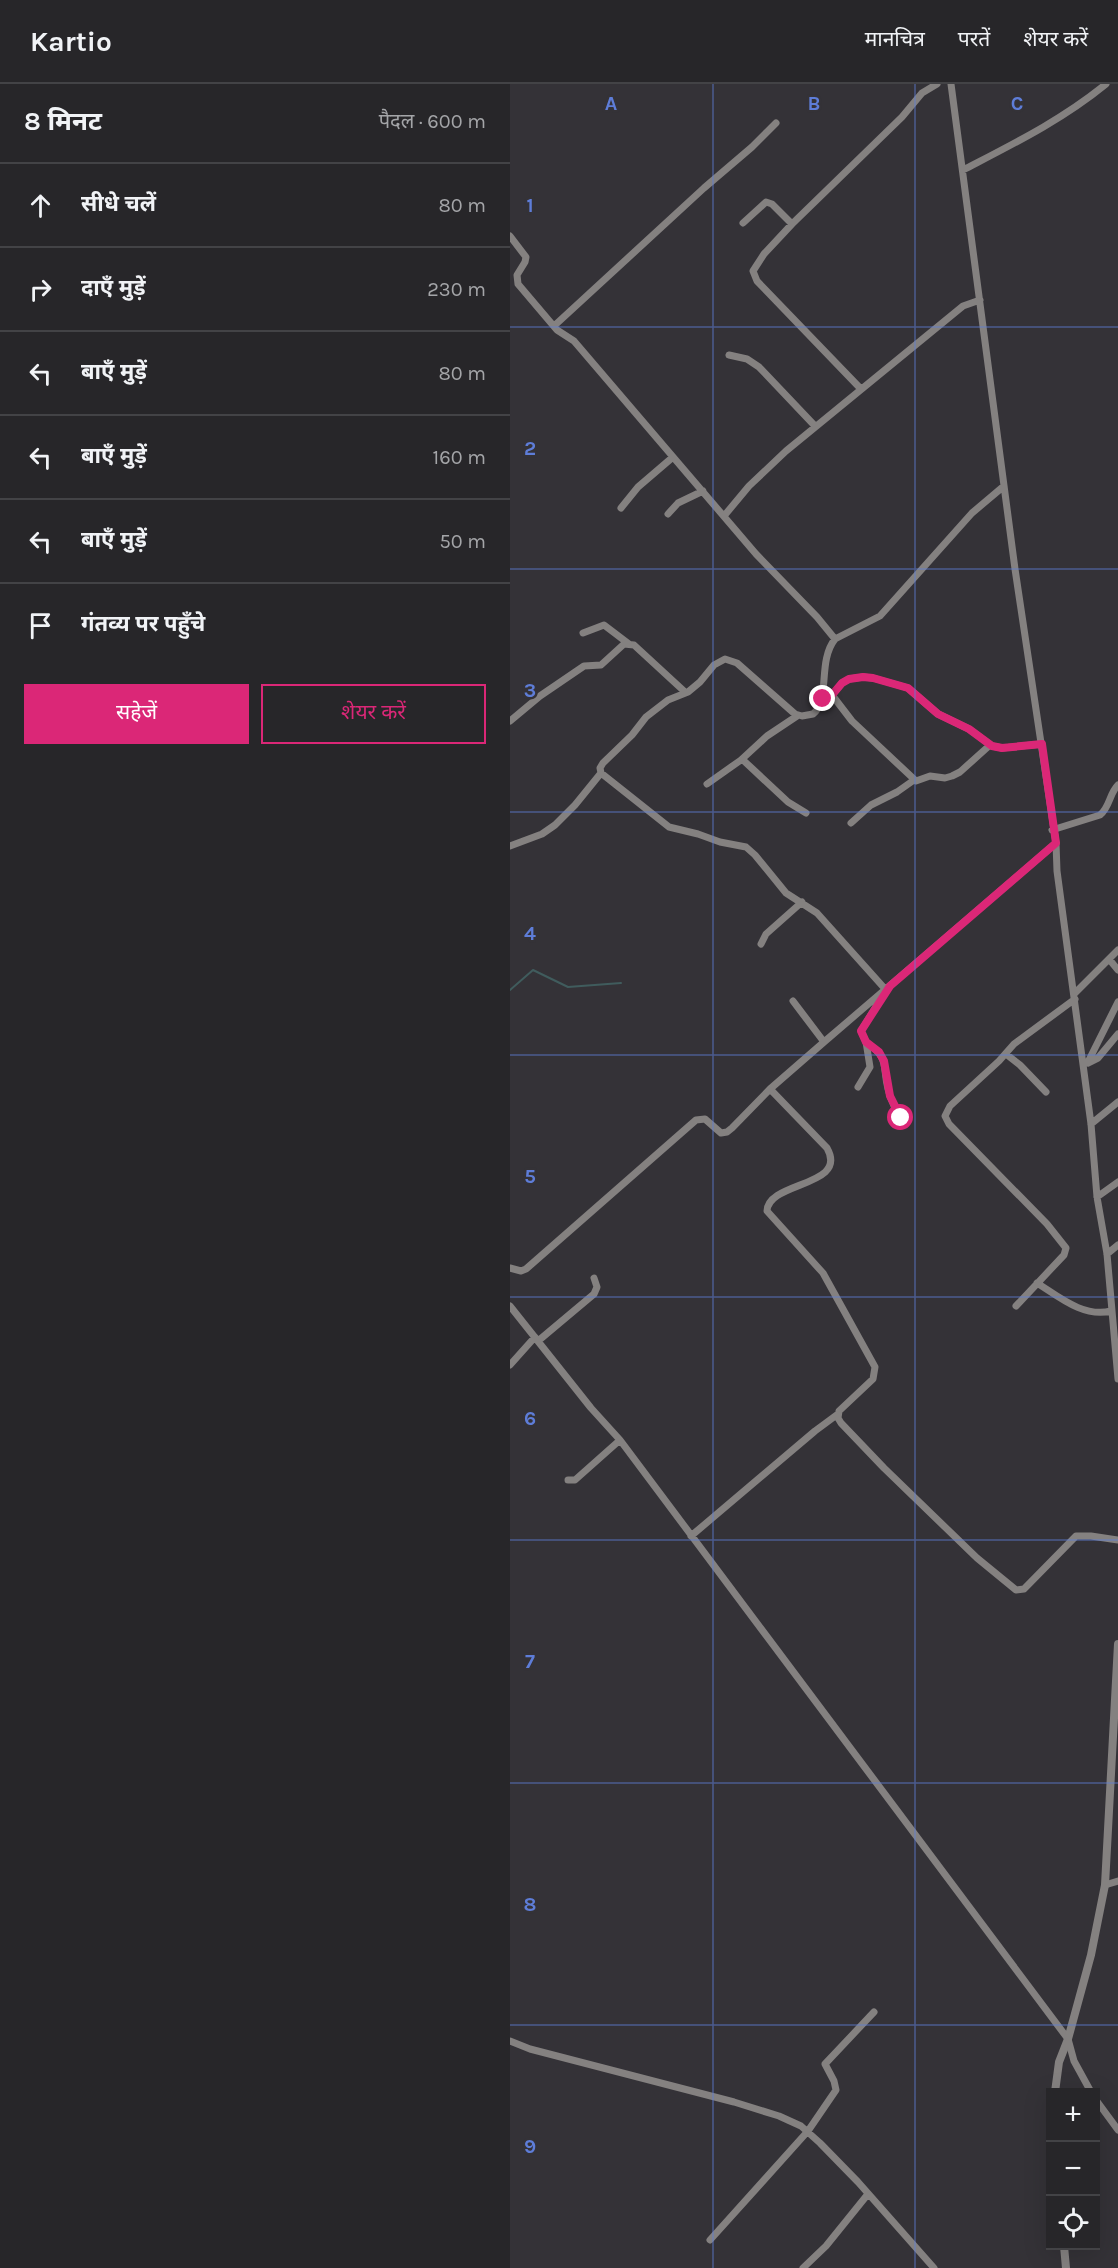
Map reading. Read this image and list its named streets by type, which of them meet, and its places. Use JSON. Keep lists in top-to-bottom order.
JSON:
{
  "page": {
    "header": "Kartio",
    "nav": ["मानचित्र", "परतें", "शेयर करें"],
    "heading": ["8 मिनट", "पैदल · 600 m"],
    "list": [
      ["सीधे चलें", "80 m"],
      ["दाएँ मुड़ें", "230 m"],
      ["बाएँ मुड़ें", "80 m"],
      ["बाएँ मुड़ें", "160 m"],
      ["बाएँ मुड़ें", "50 m"],
      "गंतव्य पर पहुँचे"
    ],
    "buttons": ["सहेजें", "शेयर करें"],
    "map_buttons": ["+", "−"]
  },
  "grid": {
    "columns": ["A", "B", "C"],
    "rows": [
      "1",
      "2",
      "3",
      "4",
      "5",
      "6",
      "7",
      "8",
      "9"
    ]
  }
}
